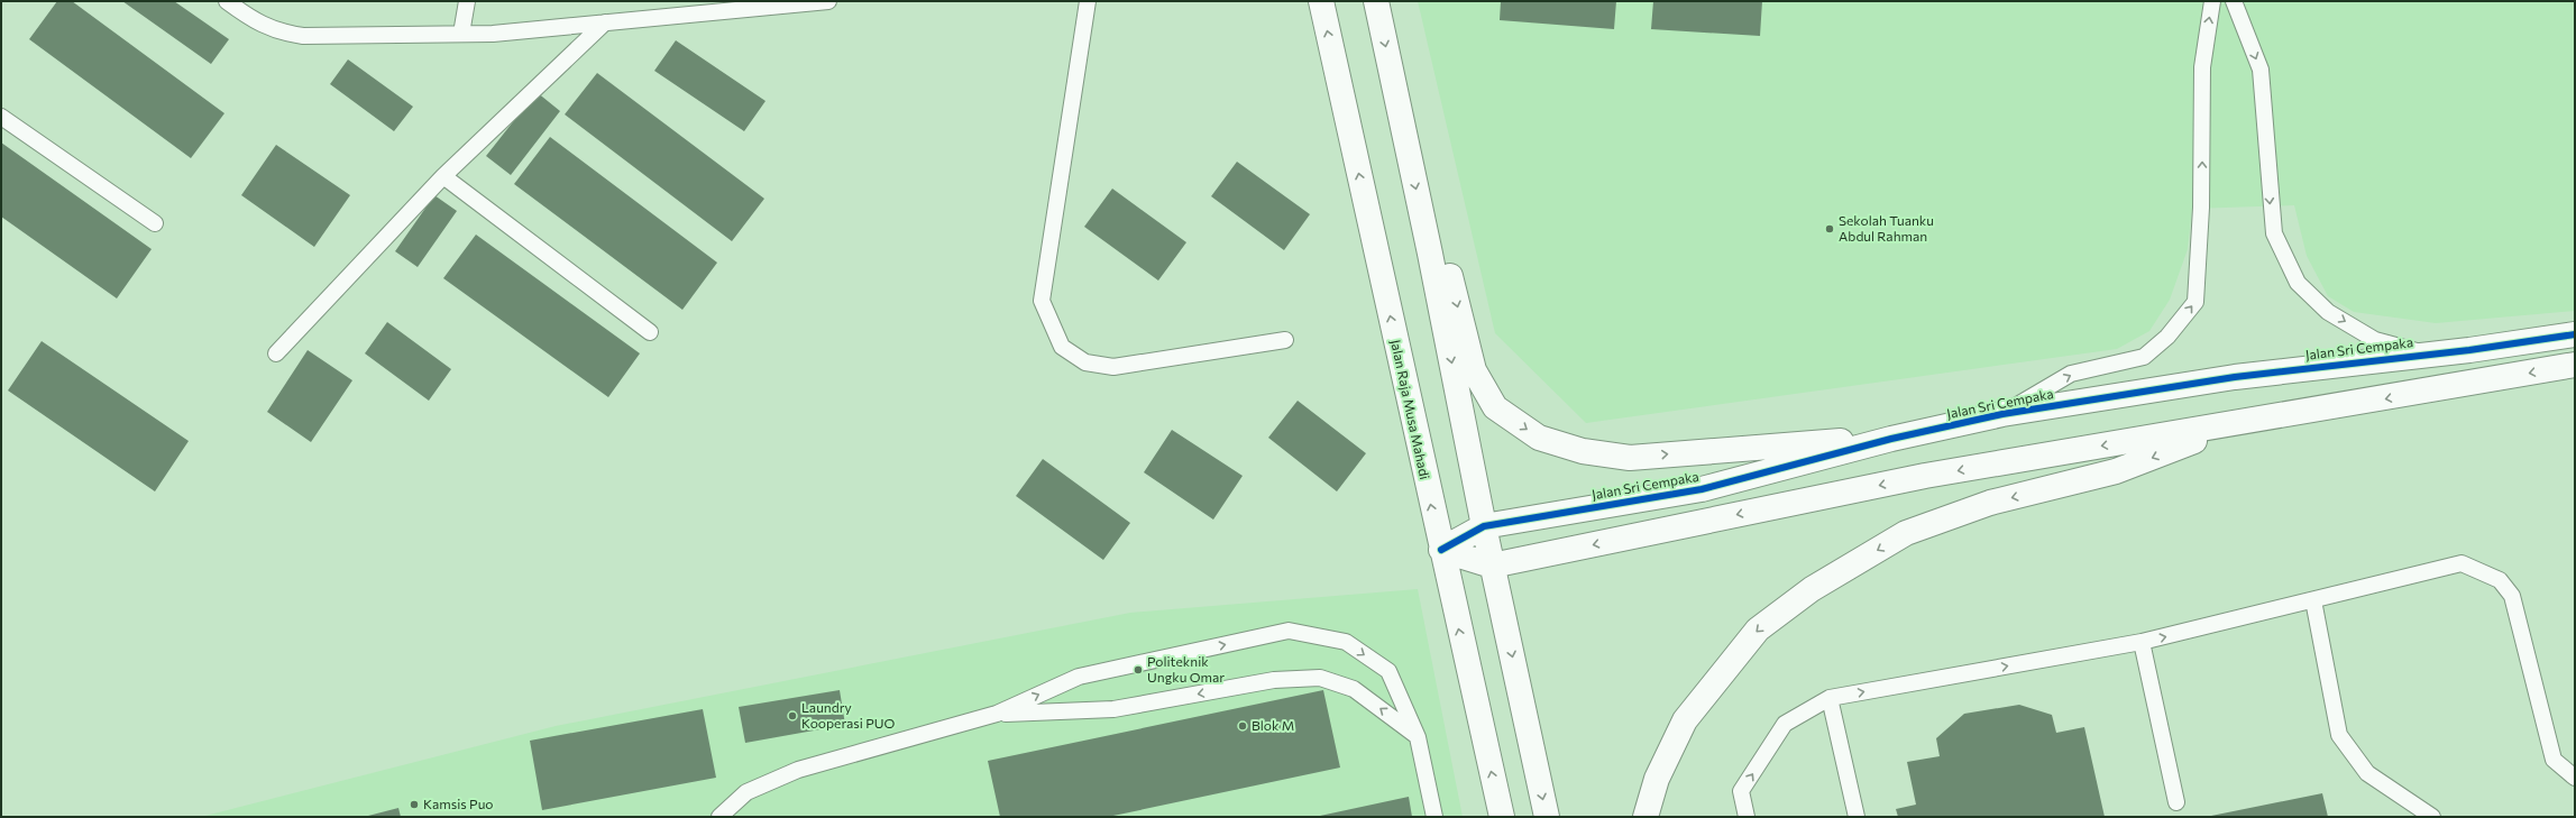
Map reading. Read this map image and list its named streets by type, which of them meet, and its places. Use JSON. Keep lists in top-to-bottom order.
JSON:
{
  "streets": {
    "main road": ["Jalan Sri Cempaka", "Jalan Raja Musa Mahadi"]
  },
  "crossings": [
    ["Jalan Sri Cempaka", "Jalan Raja Musa Mahadi"]
  ],
  "places": [
    "Sekolah Tuanku Abdul Rahman",
    "Politeknik Ungku Omar",
    "Laundry Kooperasi PUO",
    "Blok M",
    "Kamsis Puo"
  ]
}
